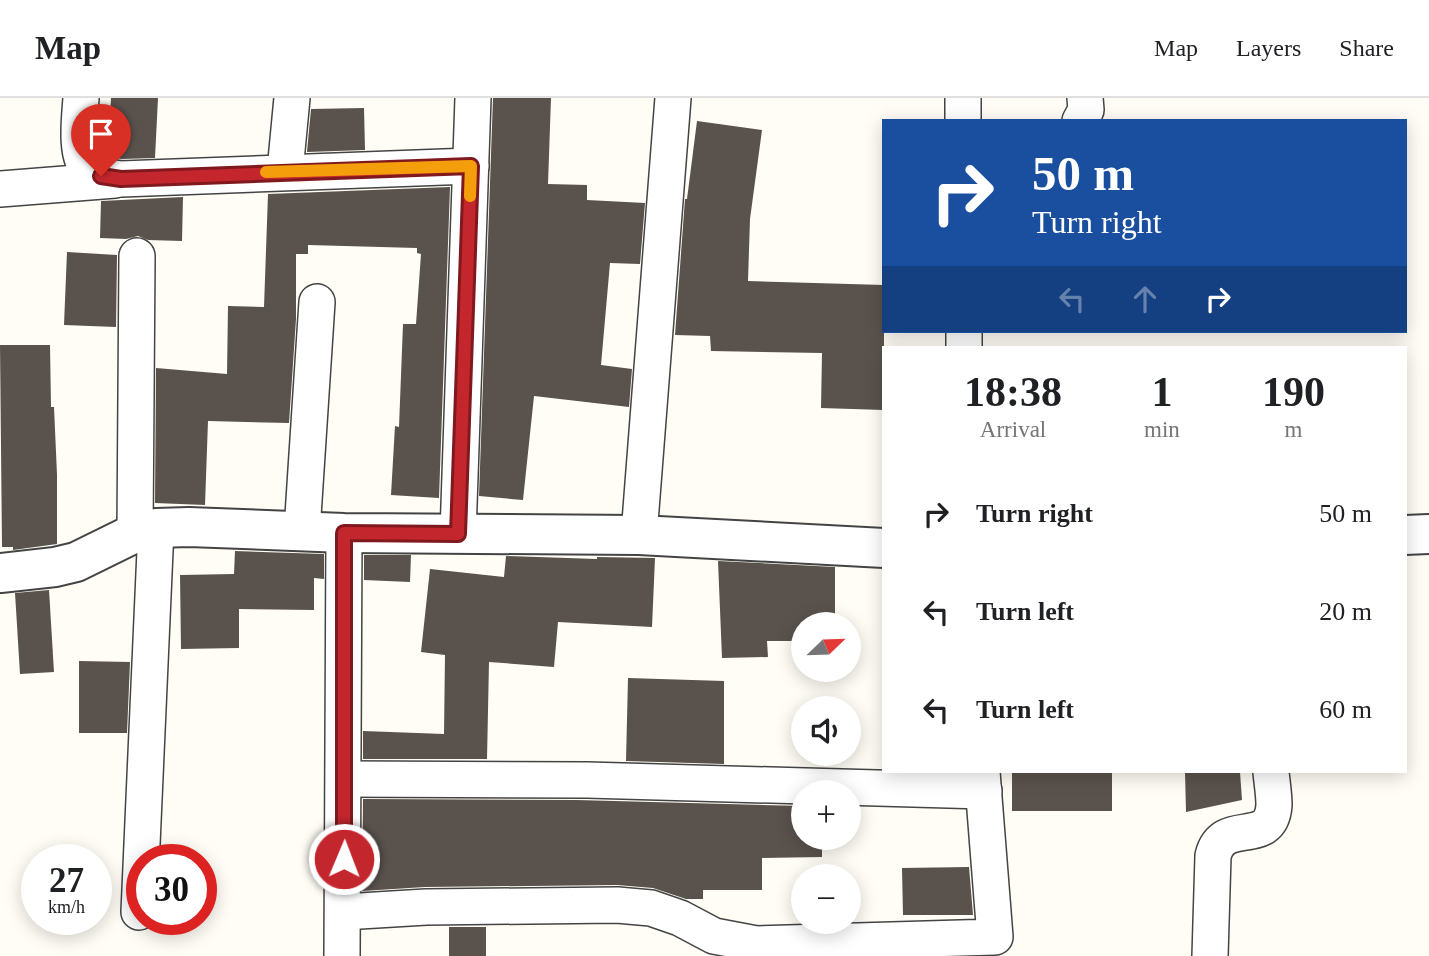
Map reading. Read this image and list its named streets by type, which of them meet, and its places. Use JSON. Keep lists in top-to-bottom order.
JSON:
{
  "north": "top right",
  "page": {
    "header": "Map",
    "nav": ["Map", "Layers", "Share"],
    "turn": ["50 m", "Turn right"],
    "eta": [
      "18:38",
      "Arrival",
      "1",
      "min",
      "190",
      "m"
    ],
    "list": [
      {
        "name": "Turn right",
        "value": "50 m"
      },
      {
        "name": "Turn left",
        "value": "20 m"
      },
      {
        "name": "Turn left",
        "value": "60 m"
      }
    ],
    "map_buttons": ["+", "−"],
    "speed": "27 km/h",
    "limit": "30"
  }
}
